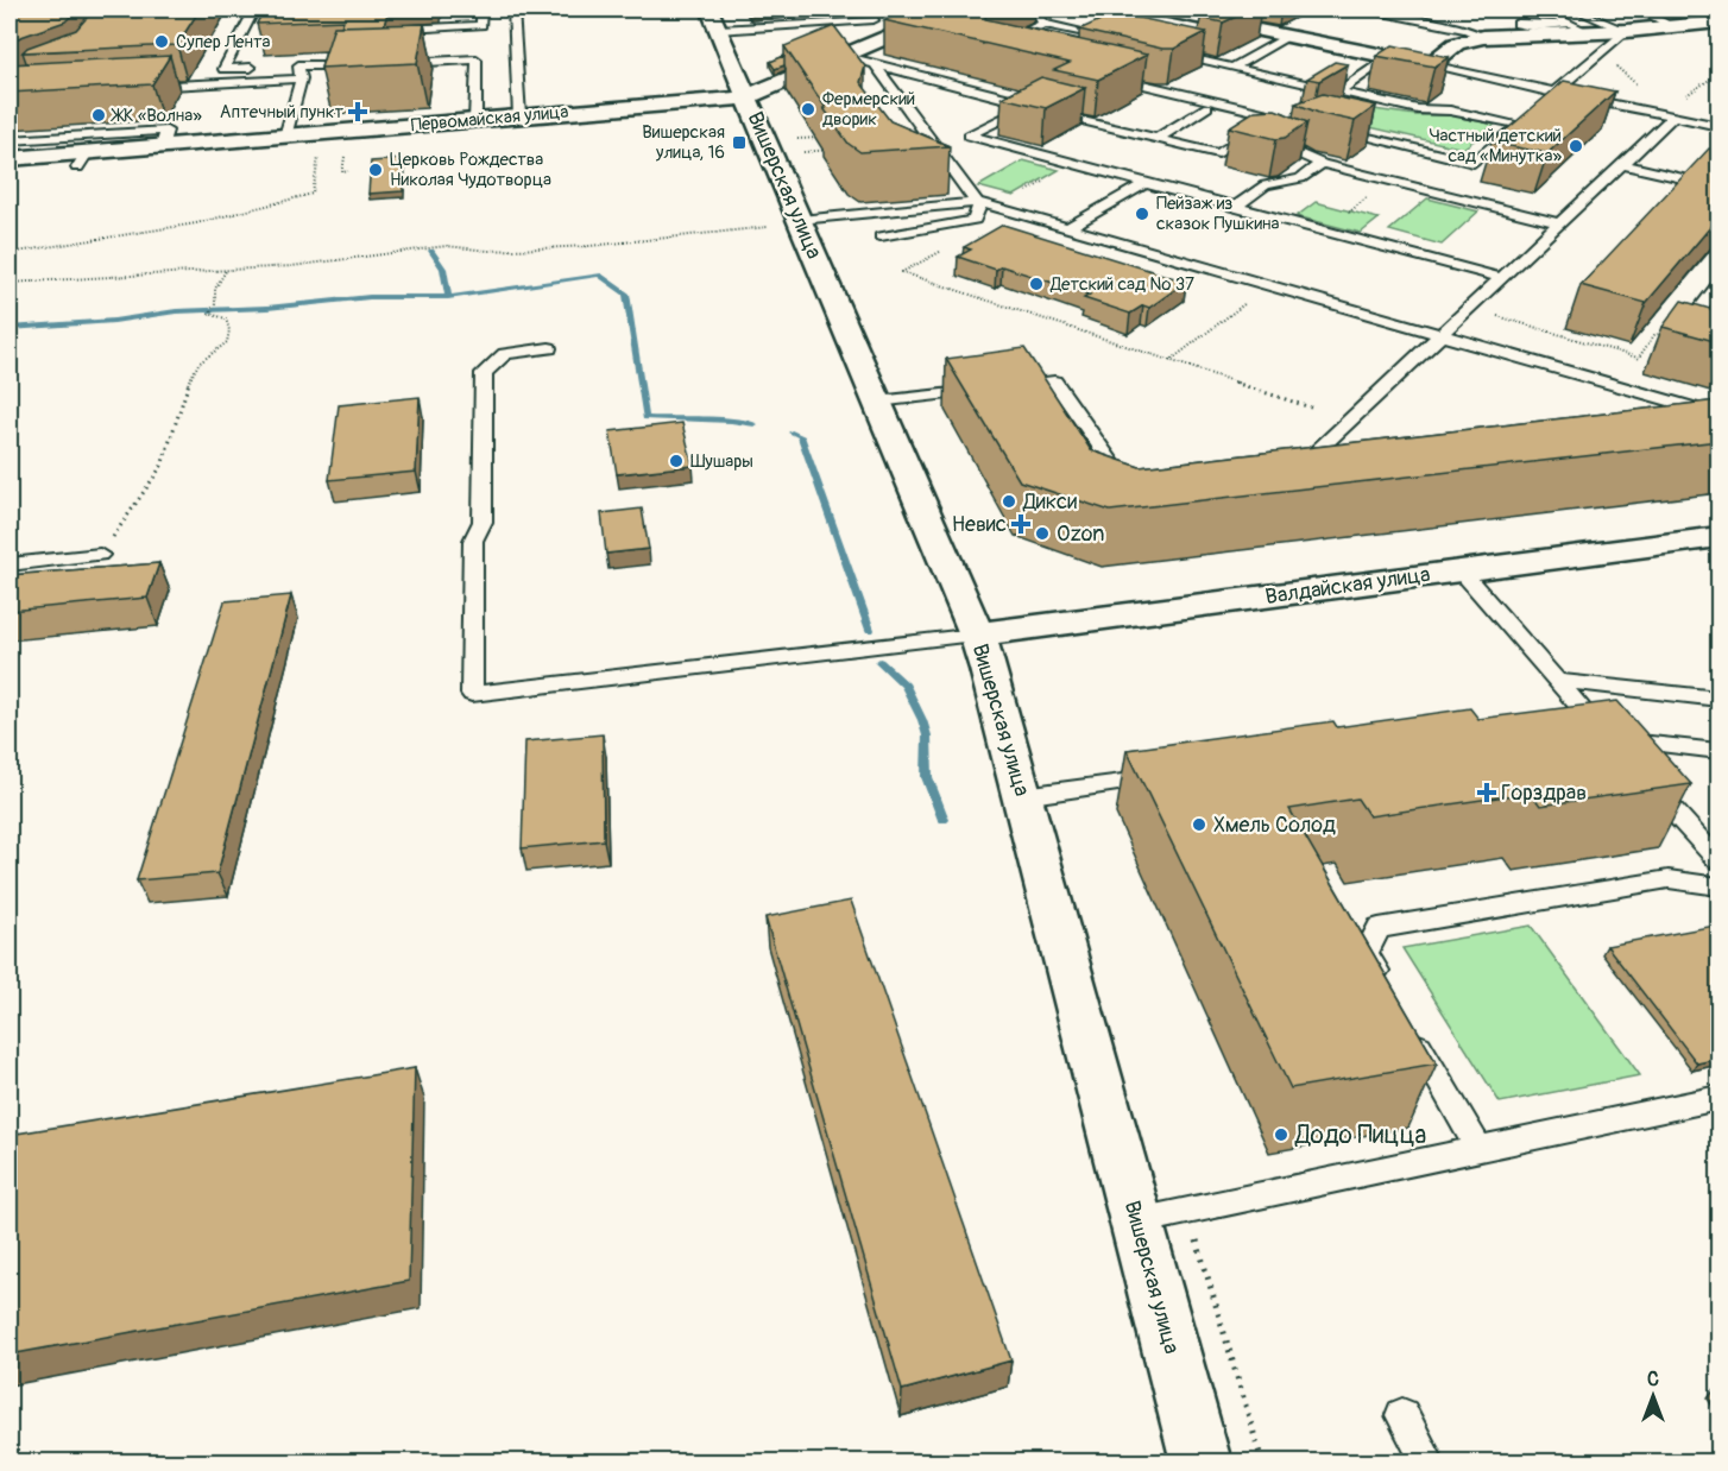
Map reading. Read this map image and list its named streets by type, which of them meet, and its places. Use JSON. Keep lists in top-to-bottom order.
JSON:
{
  "streets": {
    "street": ["Первомайская улица", "Вишерская улица", "Валдайская улица"]
  },
  "crossings": [
    ["Первомайская улица", "Вишерская улица"],
    ["Вишерская улица", "Валдайская улица"]
  ],
  "places": {
    "other": [
      "Супер Лента",
      "Фермерский дворик",
      "ЖК «Волна»",
      "Частный детский сад «Минутка»",
      "Церковь Рождества Николая Чудотворца",
      "Пейзаж из сказок Пушкина",
      "Детский сад № 37",
      "Шушары",
      "Дикси",
      "Ozon",
      "Хмель Солод",
      "Додо Пицца"
    ],
    "health": ["Аптечный пункт", "Невис", "Горздрав"],
    "transit": ["Вишерская улица, 16"]
  },
  "north": "top"
}
